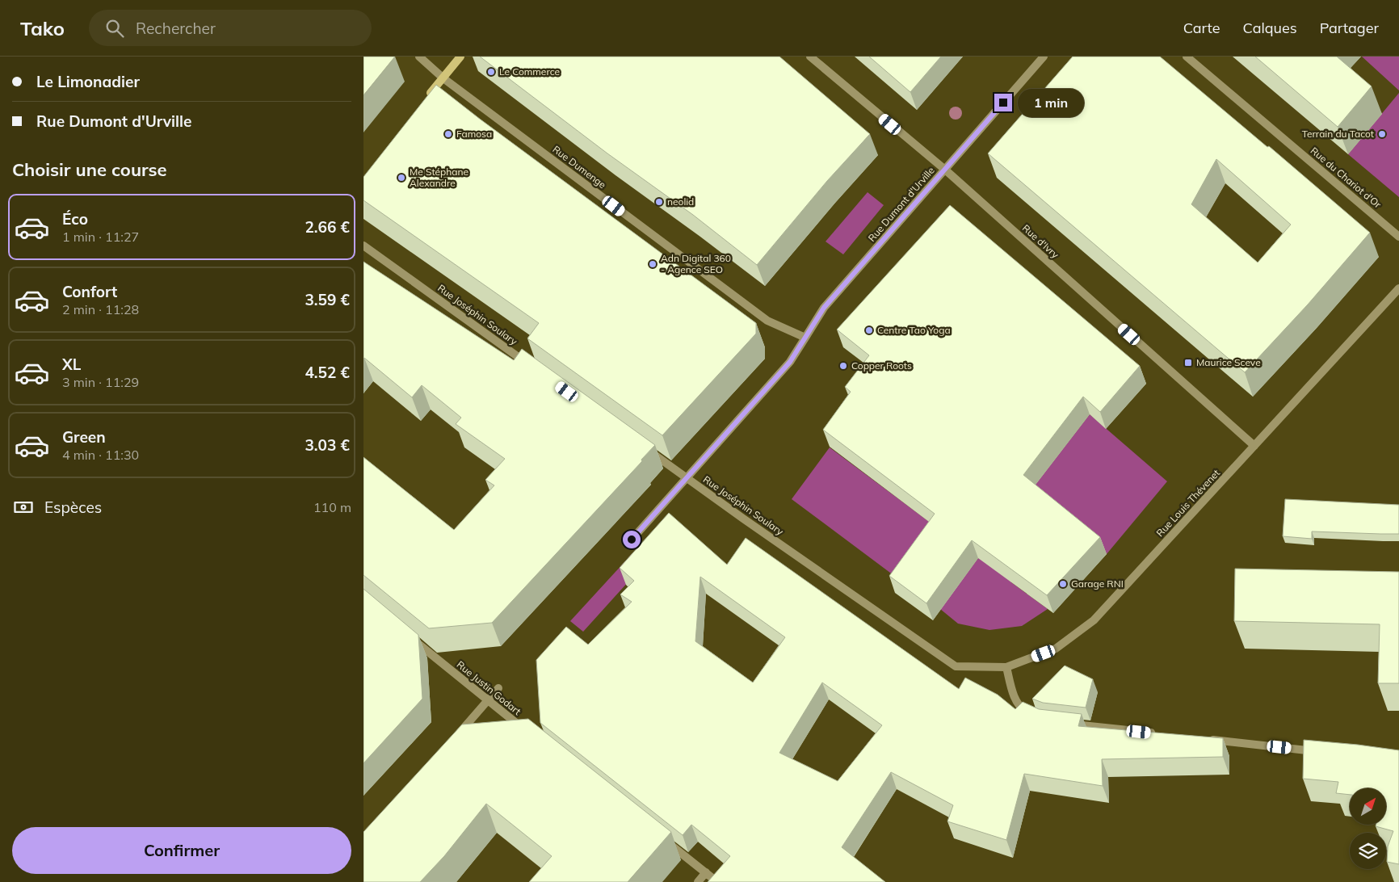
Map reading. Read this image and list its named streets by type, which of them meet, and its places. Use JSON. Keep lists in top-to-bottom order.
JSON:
{
  "streets": {
    "street": [
      "Rue Dumenge",
      "Rue du Chariot d'Or",
      "Rue Dumont d'Urville",
      "Rue d'Ivry",
      "Rue Joséphin Soulary",
      "Rue Louis Thévenet",
      "Rue Justin Godart"
    ]
  },
  "crossings": [
    ["Rue Dumenge", "Rue Dumont d'Urville"],
    ["Rue Dumont d'Urville", "Rue d'Ivry"],
    ["Rue Dumont d'Urville", "Rue Joséphin Soulary"],
    ["Rue d'Ivry", "Rue Louis Thévenet"],
    ["Rue Joséphin Soulary", "Rue Louis Thévenet"]
  ],
  "places": {
    "other": [
      "Le Commerce",
      "Famosa",
      "Terrain du Tacot",
      "Me Stéphane Alexandre",
      "neolid",
      "Adn Digital 360 - Agence SEO",
      "Centre Tao Yoga",
      "Copper Roots",
      "Garage RNI"
    ],
    "transit": ["Maurice Sceve"]
  },
  "north": "top right",
  "page": {
    "header": "Tako",
    "search": "Rechercher",
    "nav": ["Carte", "Calques", "Partager"],
    "banner": ["Le Limonadier", "Rue Dumont d'Urville"],
    "bubble": "1 min",
    "heading": "Choisir une course",
    "list": [
      {
        "name": "Éco",
        "note": "1 min · 11:27",
        "value": "2.66 €"
      },
      {
        "name": "Confort",
        "note": "2 min · 11:28",
        "value": "3.59 €"
      },
      {
        "name": "XL",
        "note": "3 min · 11:29",
        "value": "4.52 €"
      },
      {
        "name": "Green",
        "note": "4 min · 11:30",
        "value": "3.03 €"
      }
    ],
    "pay": ["Espèces", "110 m"],
    "buttons": "Confirmer"
  }
}
